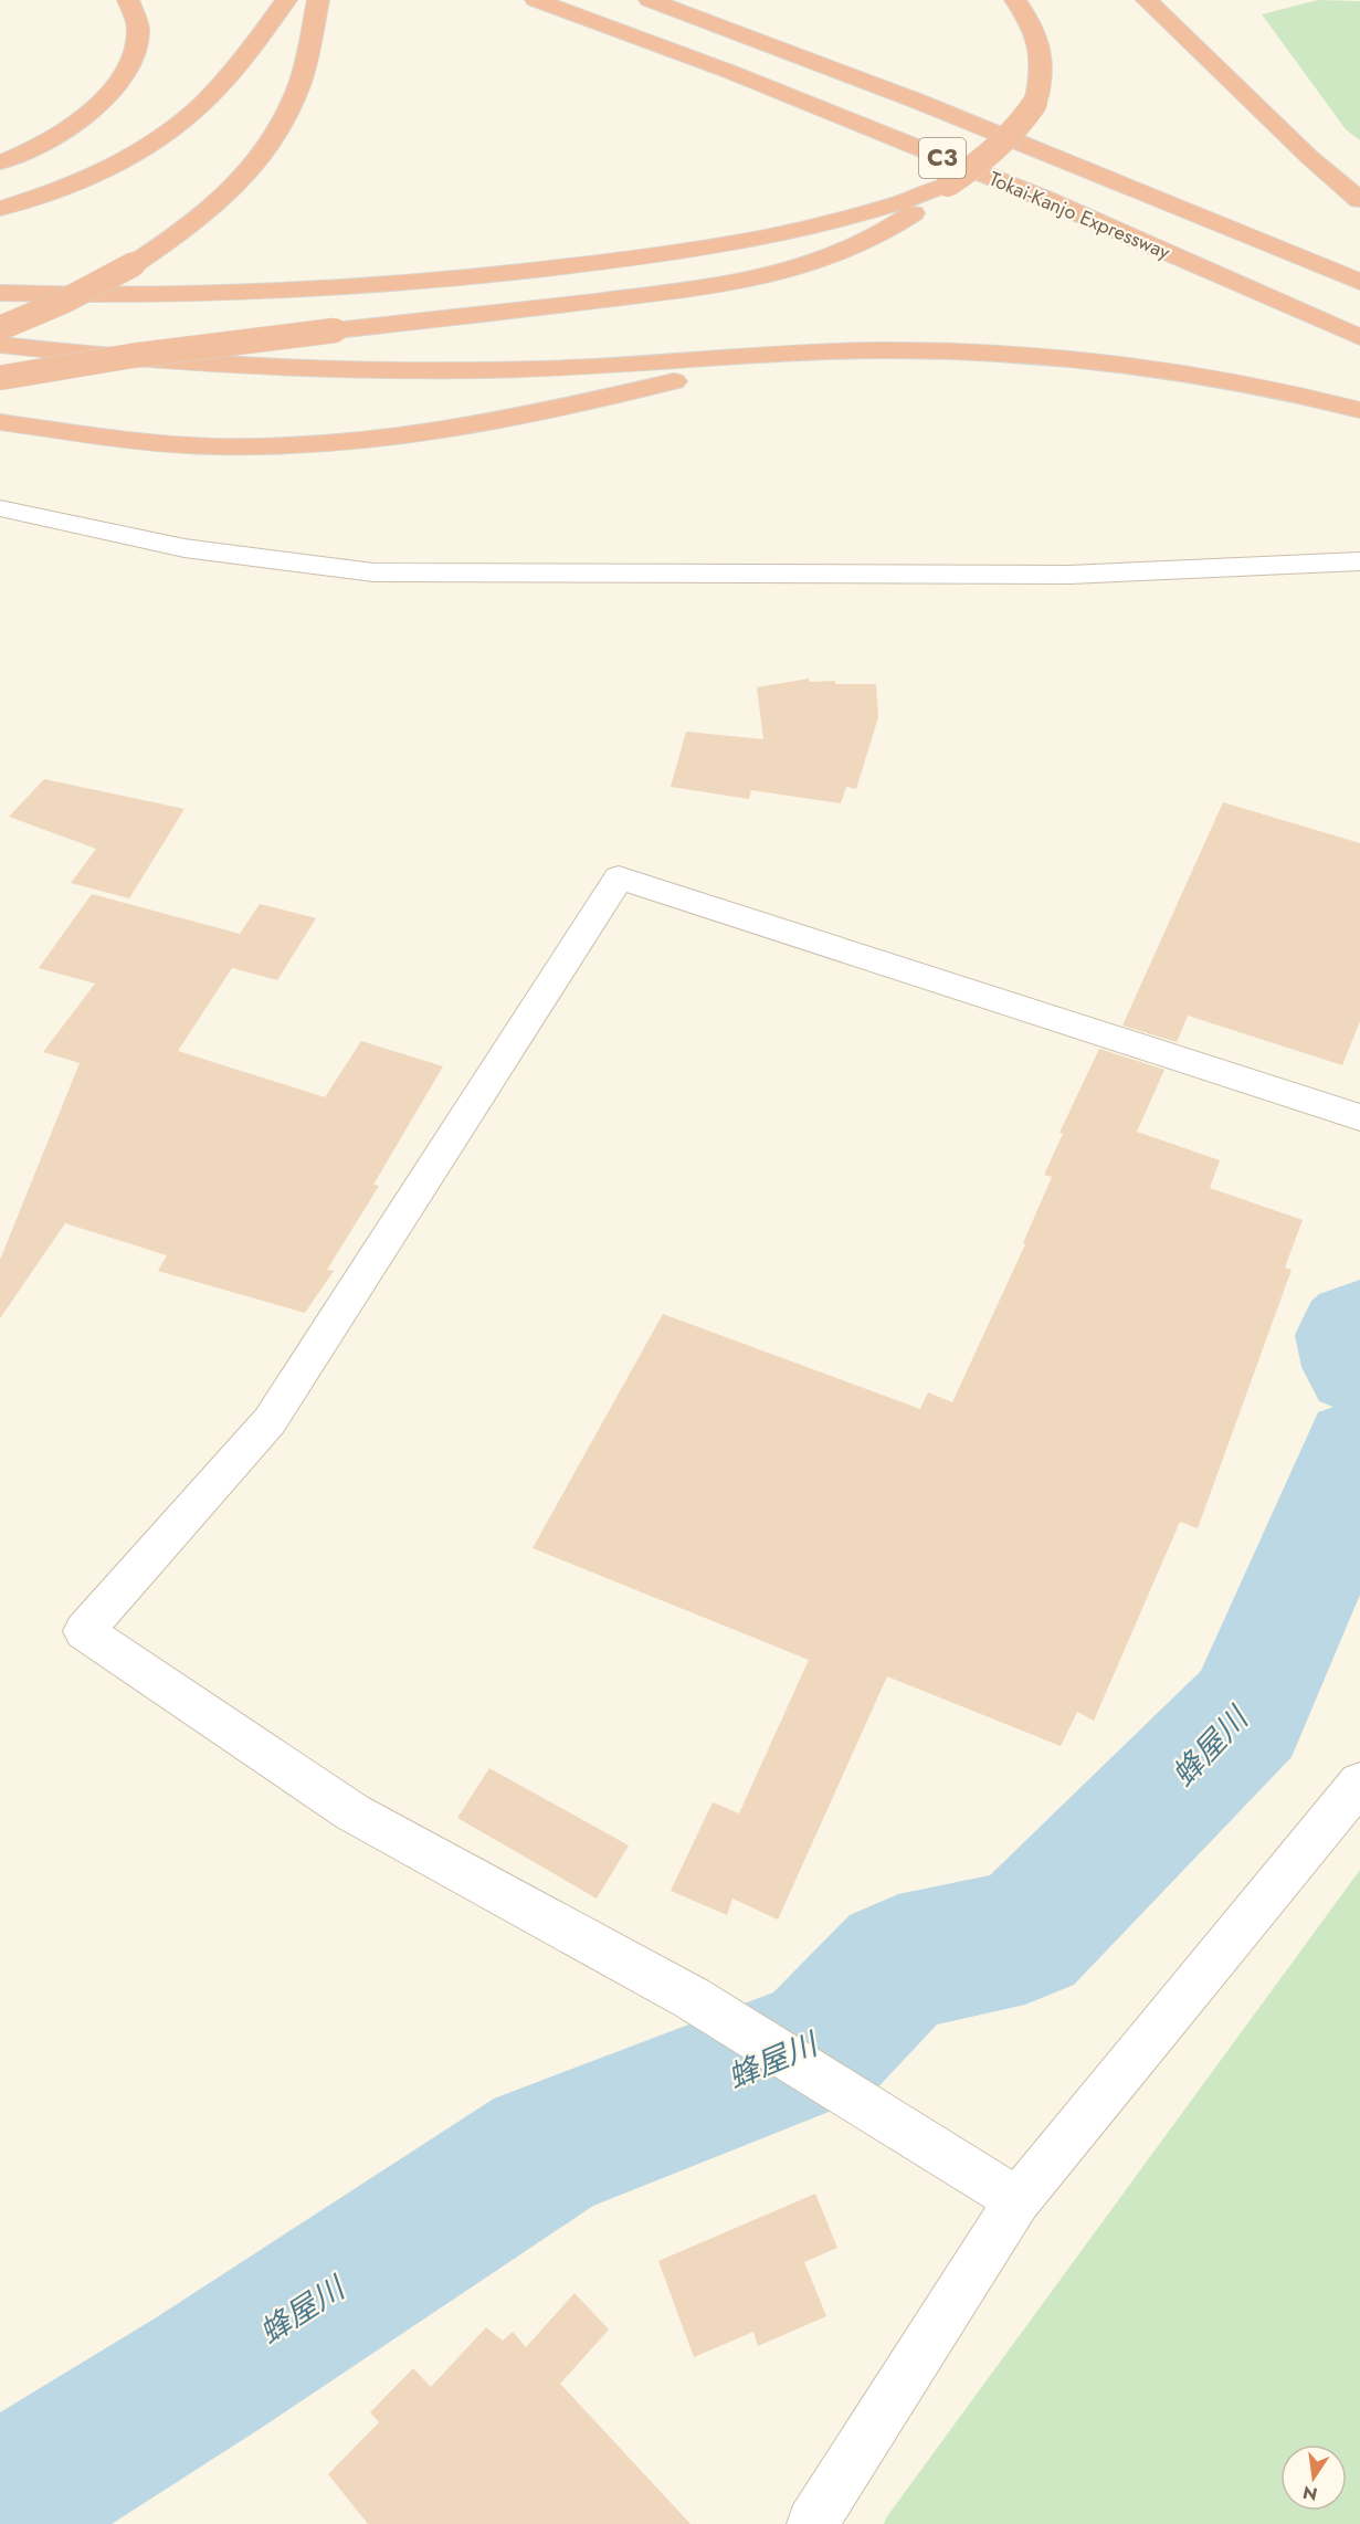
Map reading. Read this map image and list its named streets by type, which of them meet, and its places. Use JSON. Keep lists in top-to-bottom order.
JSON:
{
  "streets": {
    "highway": ["C3", "Tokai-Kanjo Expressway"]
  },
  "water": ["蜂屋川"],
  "north": "bottom"
}
